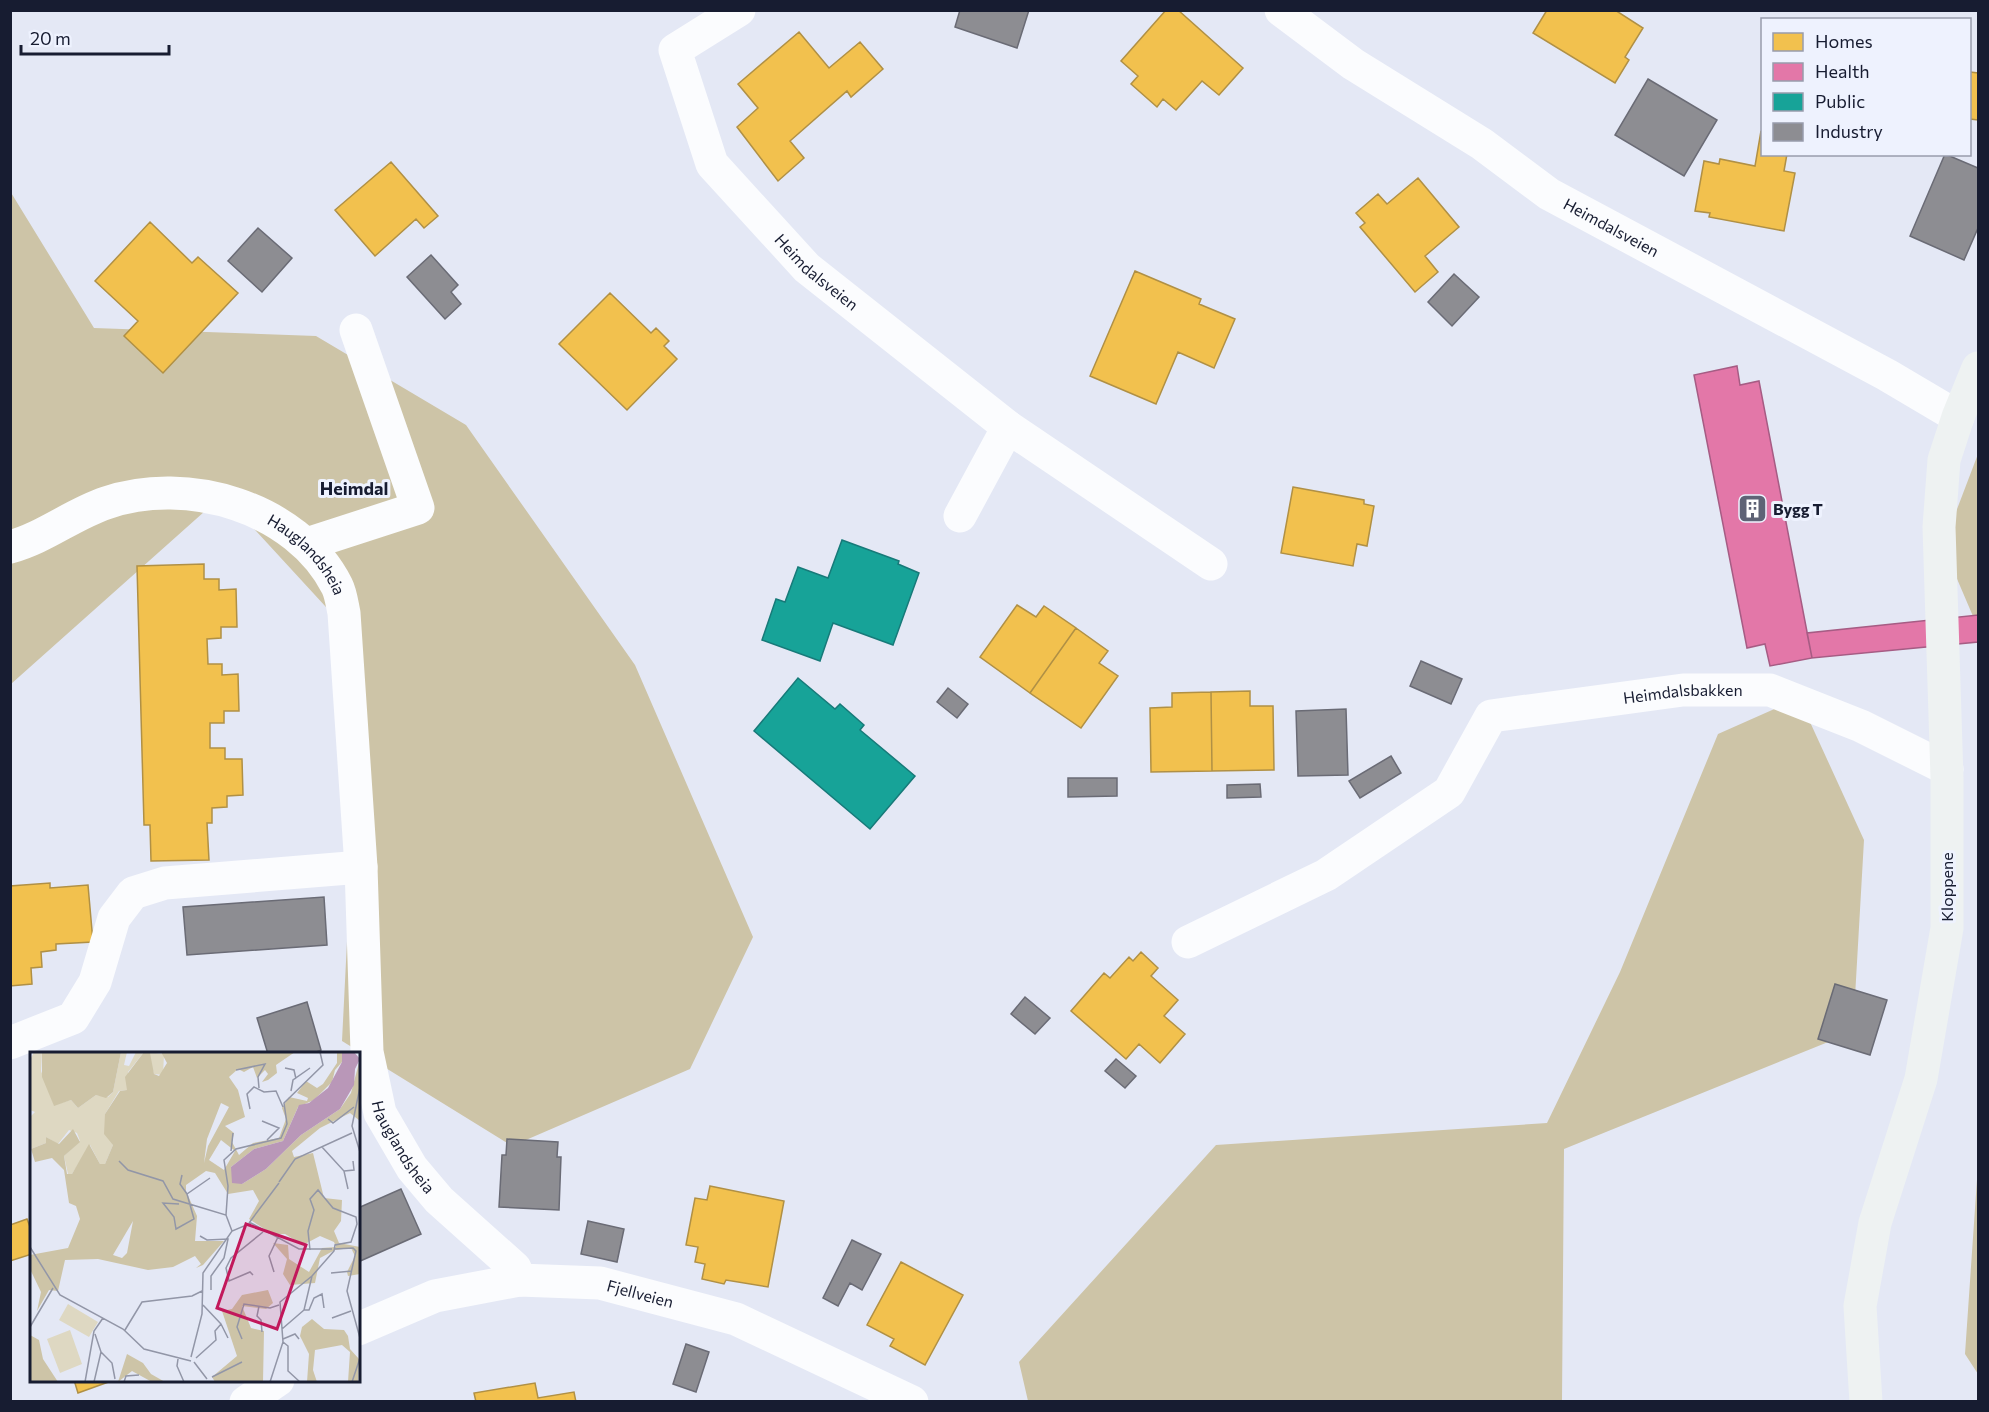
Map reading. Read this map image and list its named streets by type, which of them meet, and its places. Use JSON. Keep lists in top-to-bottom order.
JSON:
{
  "streets": {
    "main road": ["Kloppene"],
    "street": [
      "Heimdalsveien",
      "Hauglandsheia",
      "Heimdalsbakken",
      "Fjellveien"
    ]
  },
  "crossings": [
    ["Heimdalsveien", "Kloppene"],
    ["Hauglandsheia", "Fjellveien"],
    ["Heimdalsbakken", "Kloppene"]
  ],
  "districts": ["Heimdal"],
  "places": {
    "building": ["Bygg T"]
  },
  "legend": [
    "Homes",
    "Health",
    "Public",
    "Industry"
  ],
  "scale_bar": "20 m"
}
